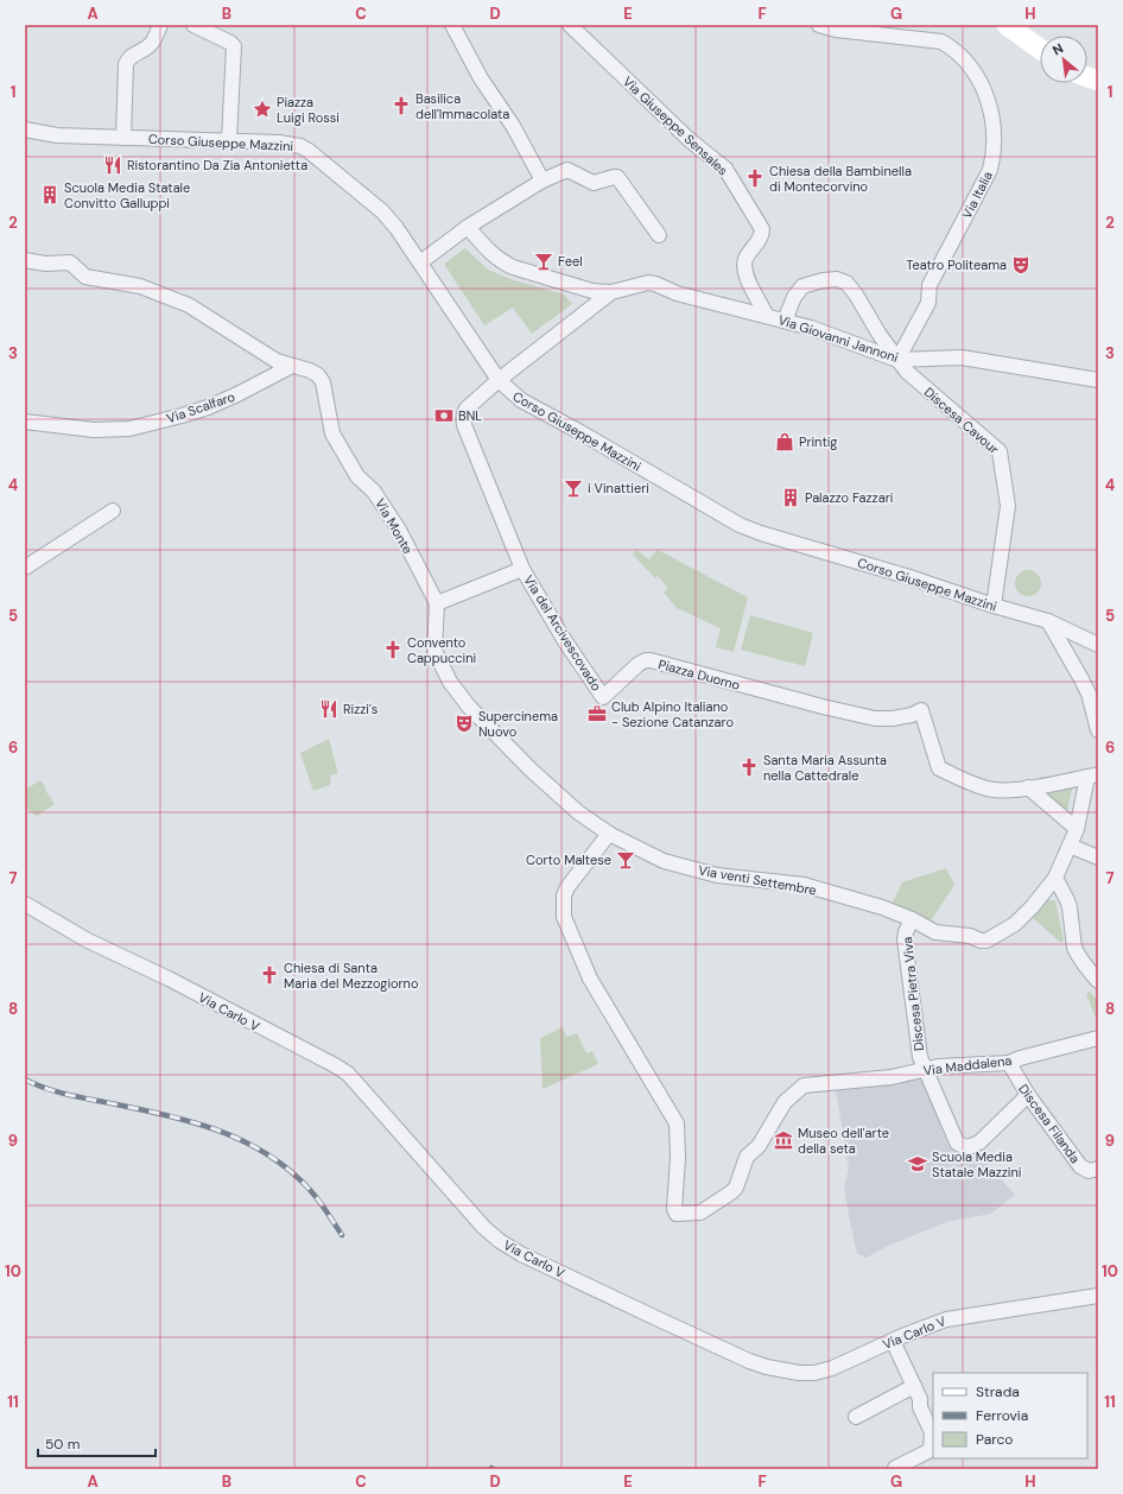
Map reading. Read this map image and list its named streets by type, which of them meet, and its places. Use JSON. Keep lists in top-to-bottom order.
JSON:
{
  "streets": {
    "street": [
      "Via Giuseppe Sensales",
      "Corso Giuseppe Mazzini",
      "Via Italia",
      "Via Giovanni Jannoni",
      "Via Scalfaro",
      "Discesa Cavour",
      "Via Monte",
      "Via del Arcivescovado",
      "Piazza Duomo",
      "Via venti Settembre",
      "Discesa Pietra Viva",
      "Via Carlo V",
      "Via Maddalena",
      "Discesa Filanda"
    ]
  },
  "crossings": [
    ["Via Giuseppe Sensales", "Via Giovanni Jannoni"],
    ["Corso Giuseppe Mazzini", "Discesa Cavour"],
    ["Corso Giuseppe Mazzini", "Via del Arcivescovado"],
    ["Via Italia", "Via Giovanni Jannoni"],
    ["Via Italia", "Discesa Cavour"],
    ["Via Giovanni Jannoni", "Discesa Cavour"],
    ["Via Giovanni Jannoni", "Via del Arcivescovado"],
    ["Via Scalfaro", "Via Monte"],
    ["Via Monte", "Via venti Settembre"],
    ["Via del Arcivescovado", "Piazza Duomo"],
    ["Via venti Settembre", "Discesa Pietra Viva"],
    ["Via venti Settembre", "Via Maddalena"],
    ["Discesa Pietra Viva", "Via Maddalena"],
    ["Discesa Pietra Viva", "Discesa Filanda"],
    ["Via Maddalena", "Discesa Filanda"]
  ],
  "places": {
    "church": [
      "Basilica dell'Immacolata",
      "Chiesa della Bambinella di Montecorvino",
      "Convento Cappuccini",
      "Santa Maria Assunta nella Cattedrale",
      "Chiesa di Santa Maria del Mezzogiorno"
    ],
    "place": ["Piazza Luigi Rossi"],
    "restaurant": ["Ristorantino Da Zia Antonietta", "Rizzi's"],
    "building": ["Scuola Media Statale Convitto Galluppi", "Palazzo Fazzari"],
    "bar": ["Feel", "i Vinattieri", "Corto Maltese"],
    "theatre": ["Teatro Politeama", "Supercinema Nuovo"],
    "bank": ["BNL"],
    "shop": ["Printig"],
    "office": ["Club Alpino Italiano - Sezione Catanzaro"],
    "museum": ["Museo dell'arte della seta"],
    "school or university": ["Scuola Media Statale Mazzini"]
  },
  "legend": ["Strada", "Ferrovia", "Parco"],
  "scale_bar": "50 m",
  "north": "top left",
  "grid": {
    "columns": [
      "A",
      "B",
      "C",
      "D",
      "E",
      "F",
      "G",
      "H"
    ],
    "rows": [
      "1",
      "2",
      "3",
      "4",
      "5",
      "6",
      "7",
      "8",
      "9",
      "10",
      "11"
    ]
  }
}
